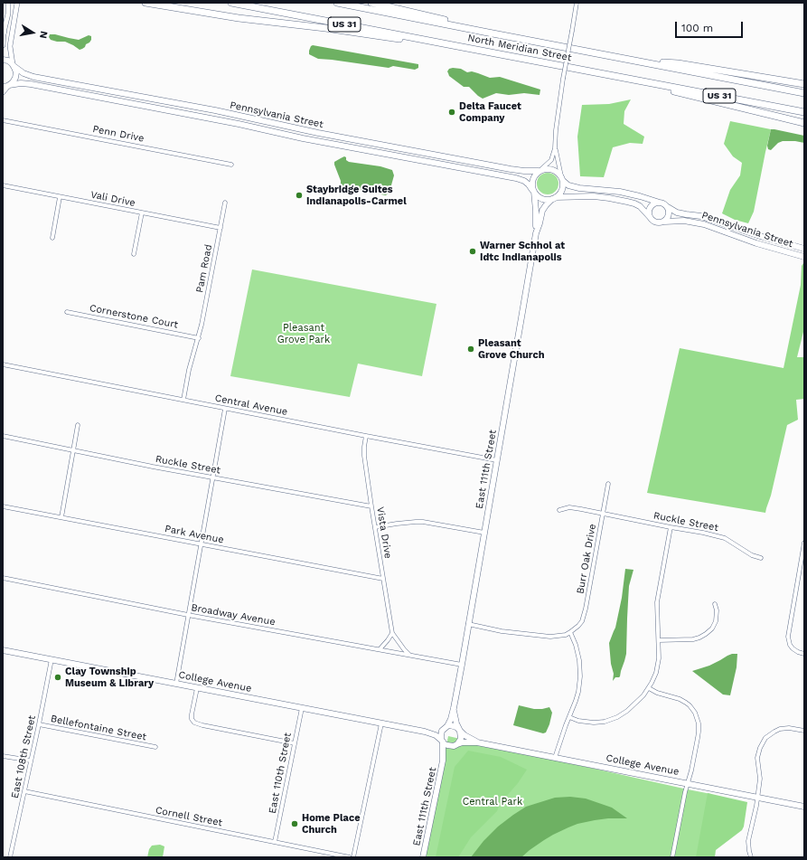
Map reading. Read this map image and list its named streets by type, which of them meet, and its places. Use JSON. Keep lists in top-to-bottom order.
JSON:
{
  "streets": {
    "highway": ["US 31", "North Meridian Street"],
    "main road": ["Pennsylvania Street", "East 111th Street", "College Avenue"],
    "street": [
      "Penn Drive",
      "Vali Drive",
      "Pam Road",
      "Cornerstone Court",
      "Central Avenue",
      "Ruckle Street",
      "Vista Drive",
      "Park Avenue",
      "Burr Oak Drive",
      "Broadway Avenue",
      "Bellefontaine Street",
      "East 108th Street",
      "East 110th Street",
      "Cornell Street"
    ]
  },
  "crossings": [
    ["Pennsylvania Street", "East 111th Street"],
    ["Vali Drive", "Pam Road"],
    ["Pam Road", "Cornerstone Court"],
    ["Pam Road", "Central Avenue"],
    ["Central Avenue", "East 111th Street"],
    ["Central Avenue", "Vista Drive"],
    ["Ruckle Street", "Vista Drive"],
    ["Ruckle Street", "Burr Oak Drive"],
    ["East 111th Street", "Broadway Avenue"],
    ["East 111th Street", "College Avenue"],
    ["Vista Drive", "Park Avenue"],
    ["Vista Drive", "Broadway Avenue"],
    ["College Avenue", "East 108th Street"],
    ["College Avenue", "East 110th Street"],
    ["Bellefontaine Street", "East 108th Street"],
    ["East 108th Street", "Cornell Street"],
    ["East 110th Street", "Cornell Street"]
  ],
  "parks": ["Pleasant Grove Park", "Central Park"],
  "places": [
    "Delta Faucet Company",
    "Staybridge Suites Indianapolis-Carmel",
    "Warner Schhol at Idtc Indianapolis",
    "Pleasant Grove Church",
    "Clay Township Museum & Library",
    "Home Place Church"
  ],
  "scale_bar": "100 m",
  "north": "right"
}
